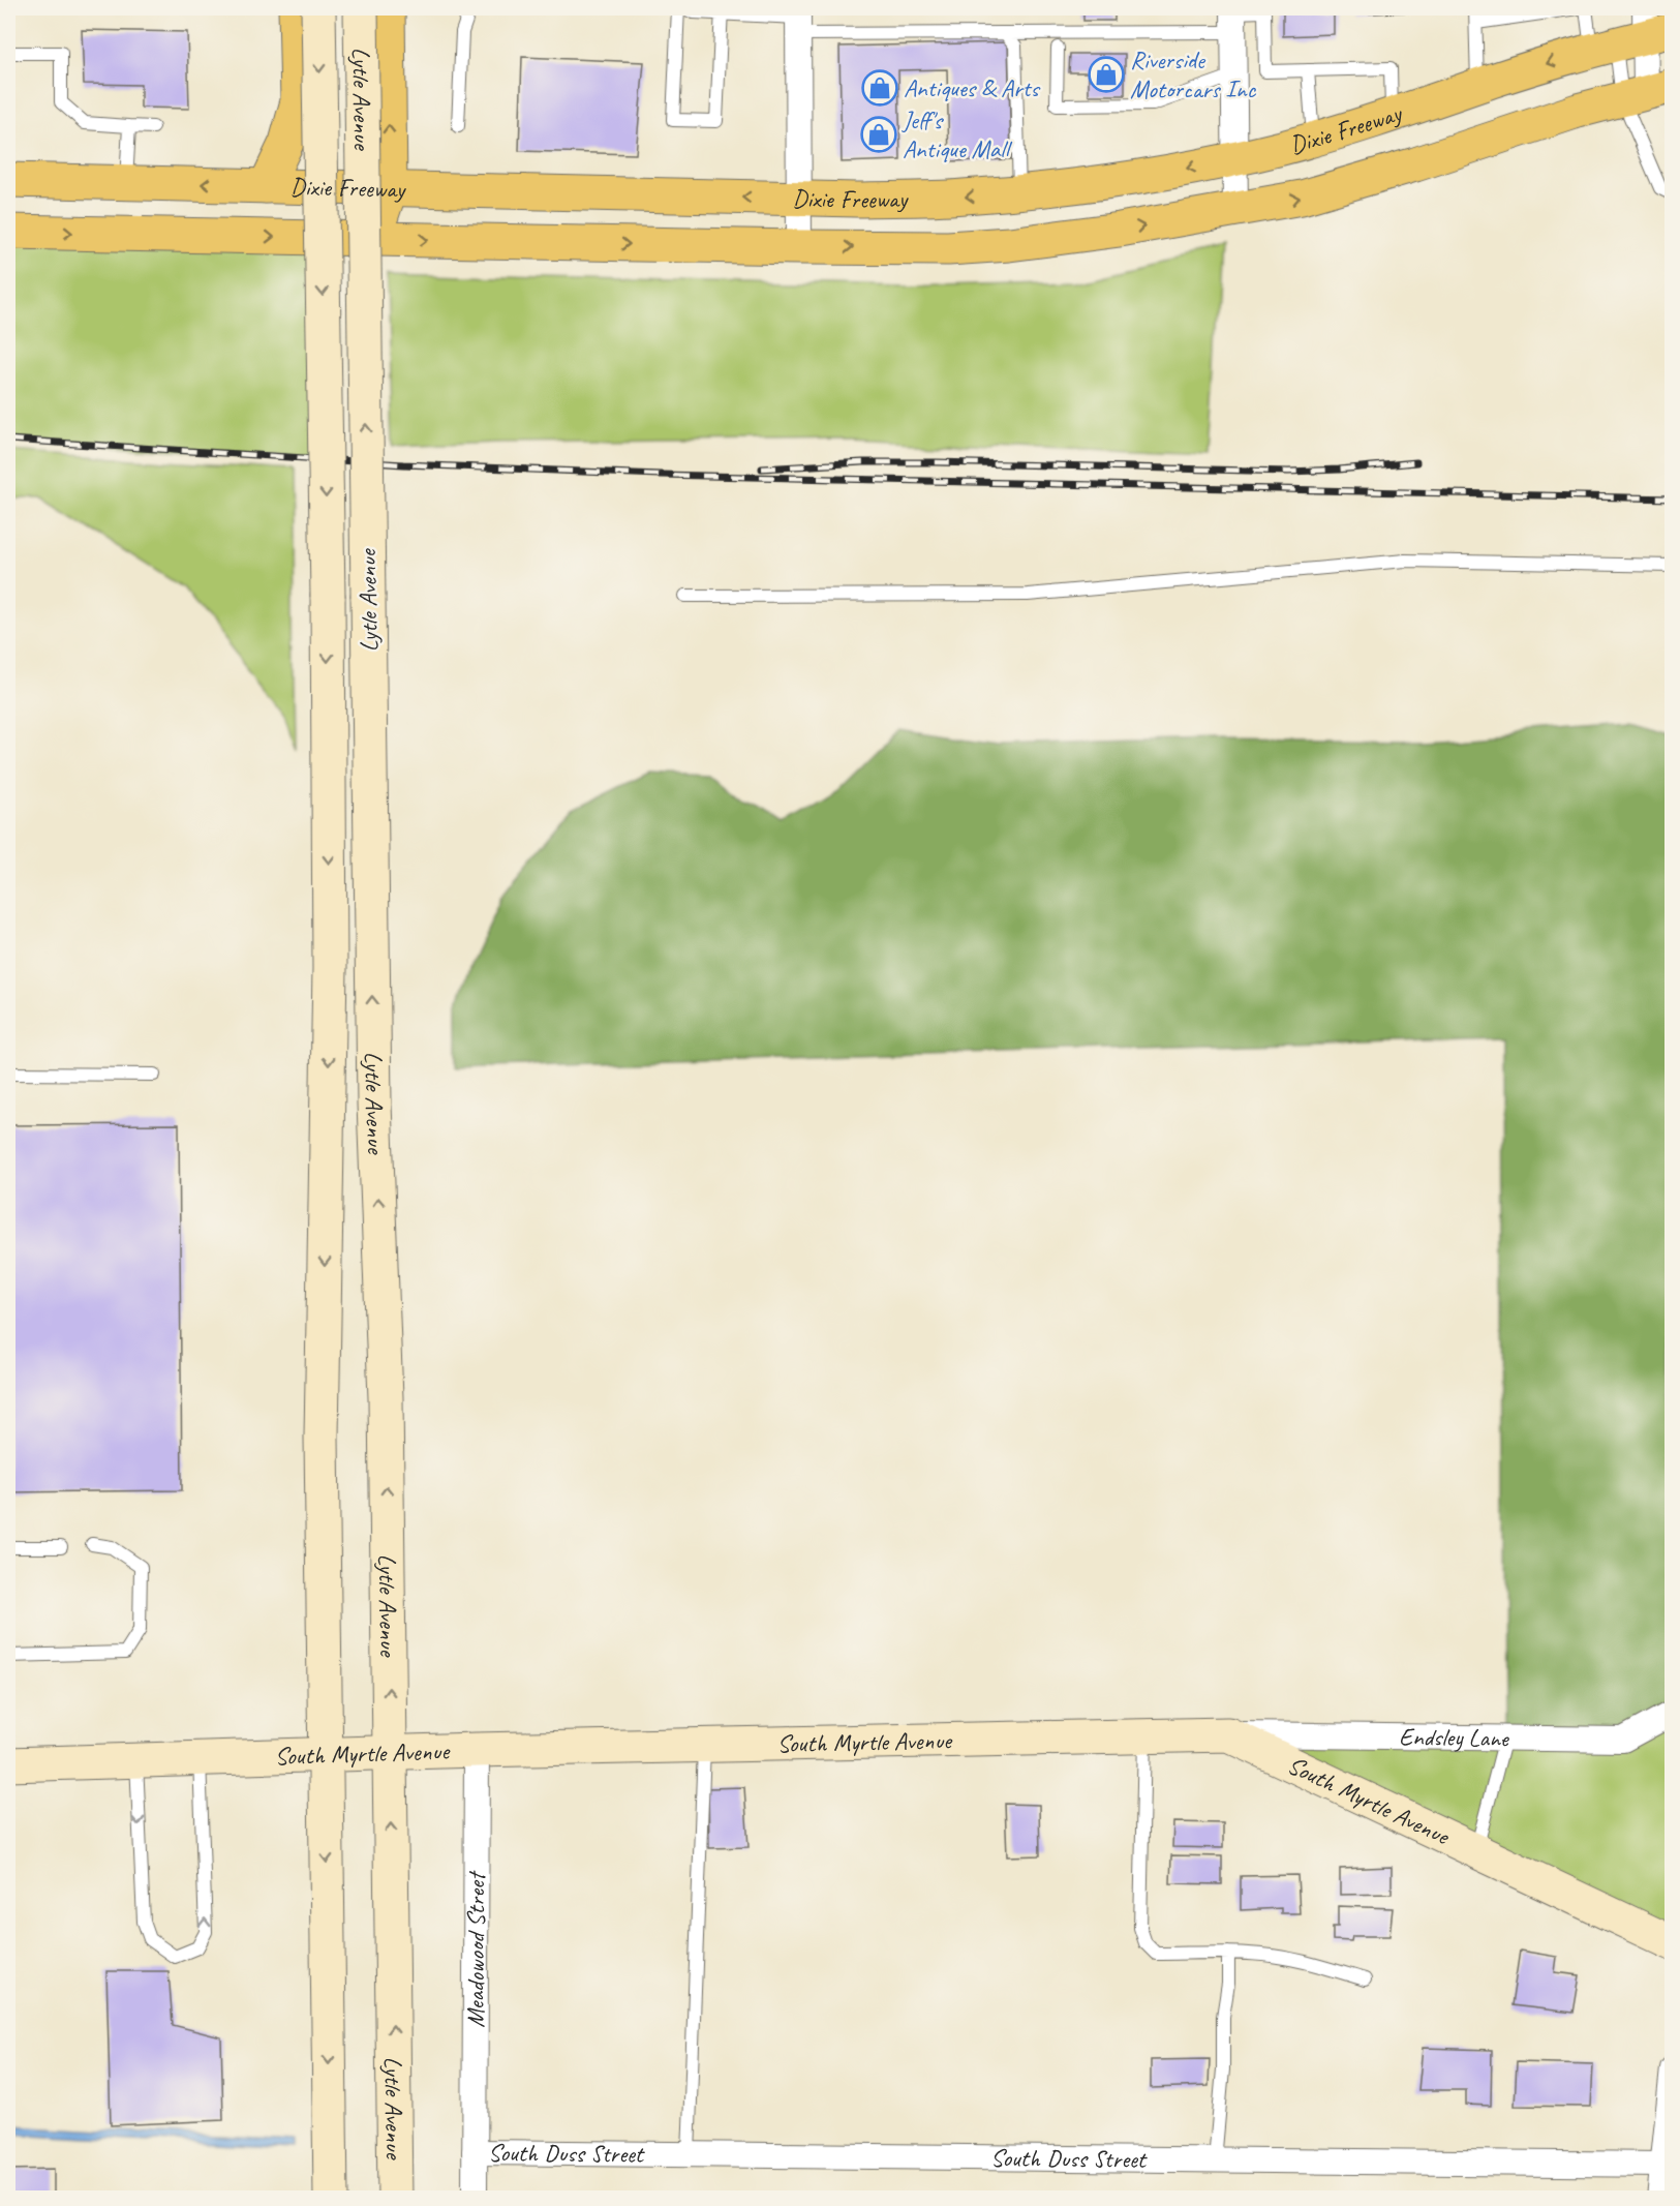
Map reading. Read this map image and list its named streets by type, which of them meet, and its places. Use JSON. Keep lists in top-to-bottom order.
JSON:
{
  "streets": {
    "main road": ["Lytle Avenue", "Dixie Freeway", "South Myrtle Avenue"],
    "street": ["Endsley Lane", "Meadowood Street", "South Duss Street"]
  },
  "crossings": [
    ["Lytle Avenue", "South Myrtle Avenue"],
    ["Endsley Lane", "South Myrtle Avenue"],
    ["South Myrtle Avenue", "Meadowood Street"],
    ["Meadowood Street", "South Duss Street"]
  ],
  "places": {
    "shop": ["Riverside Motorcars Inc", "Antiques & Arts", "Jeff's Antique Mall"]
  }
}
